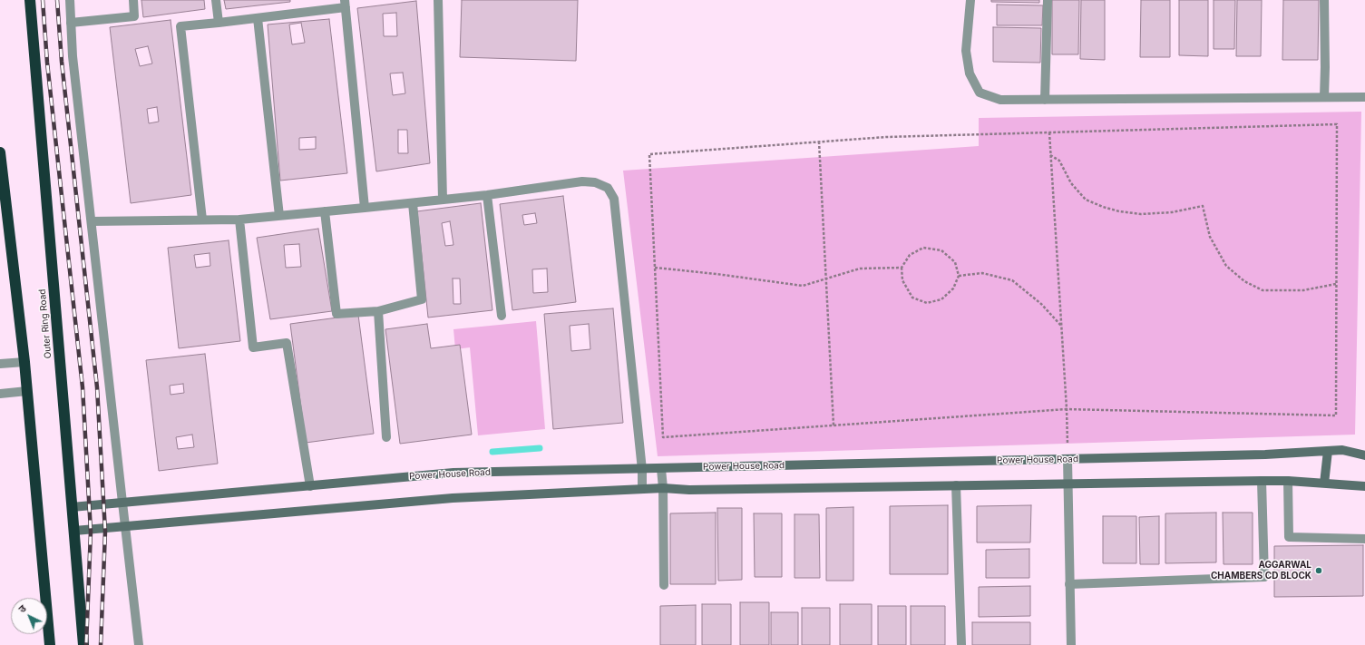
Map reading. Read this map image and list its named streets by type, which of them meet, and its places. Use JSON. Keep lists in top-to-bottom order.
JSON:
{
  "streets": {
    "highway": ["Outer Ring Road"],
    "street": ["Power House Road"]
  },
  "crossings": [
    ["Outer Ring Road", "Power House Road"]
  ],
  "places": ["AGGARWAL CHAMBERS CD BLOCK"],
  "north": "top left"
}
